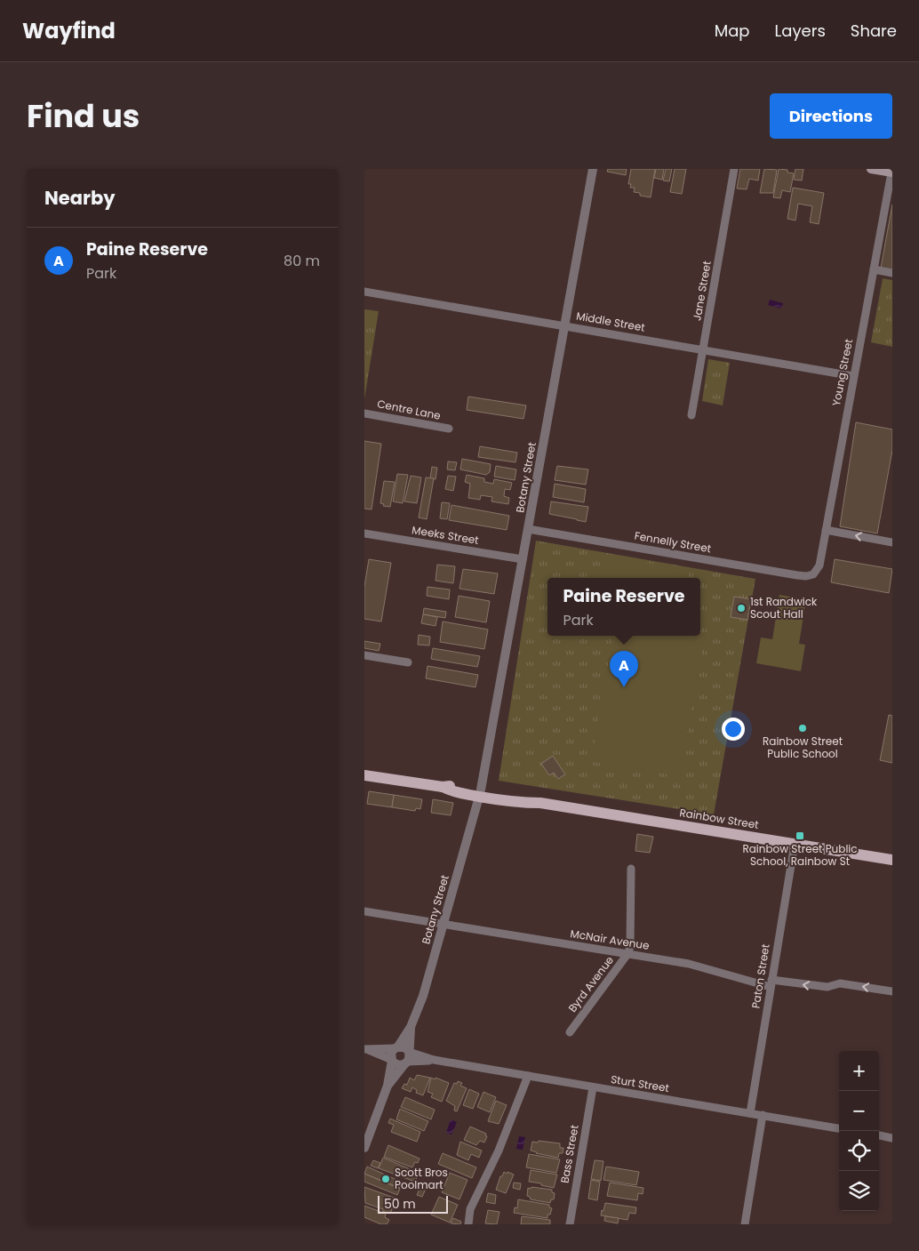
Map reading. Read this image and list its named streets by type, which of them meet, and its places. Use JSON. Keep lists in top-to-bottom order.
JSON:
{
  "streets": {
    "main road": ["Rainbow Street"],
    "street": [
      "Jane Street",
      "Middle Street",
      "Young Street",
      "Centre Lane",
      "Botany Street",
      "Meeks Street",
      "Fennelly Street",
      "McNair Avenue",
      "Paton Street",
      "Byrd Avenue",
      "Sturt Street",
      "Bass Street"
    ]
  },
  "crossings": [
    ["Jane Street", "Middle Street"],
    ["Middle Street", "Young Street"],
    ["Middle Street", "Botany Street"],
    ["Young Street", "Fennelly Street"],
    ["Botany Street", "Meeks Street"],
    ["Botany Street", "Fennelly Street"],
    ["Botany Street", "Rainbow Street"],
    ["Botany Street", "McNair Avenue"],
    ["Botany Street", "Sturt Street"],
    ["Rainbow Street", "Paton Street"],
    ["McNair Avenue", "Paton Street"],
    ["McNair Avenue", "Byrd Avenue"],
    ["Paton Street", "Sturt Street"],
    ["Sturt Street", "Bass Street"]
  ],
  "places": {
    "other": ["1st Randwick Scout Hall", "Rainbow Street Public School", "Scott Bros Poolmart"],
    "transit": ["Rainbow Street Public School, Rainbow St"]
  },
  "scale_bar": "50 m",
  "page": {
    "header": "Wayfind",
    "nav": ["Map", "Layers", "Share"],
    "title": "Find us",
    "buttons": "Directions",
    "heading": "Nearby",
    "list": [
      {
        "mark": "A",
        "name": "Paine Reserve",
        "note": "Park",
        "value": "80 m"
      }
    ],
    "popup": ["Paine Reserve", "Park"],
    "pins": "A",
    "map_buttons": ["+", "−"],
    "scale": "50 m"
  }
}
